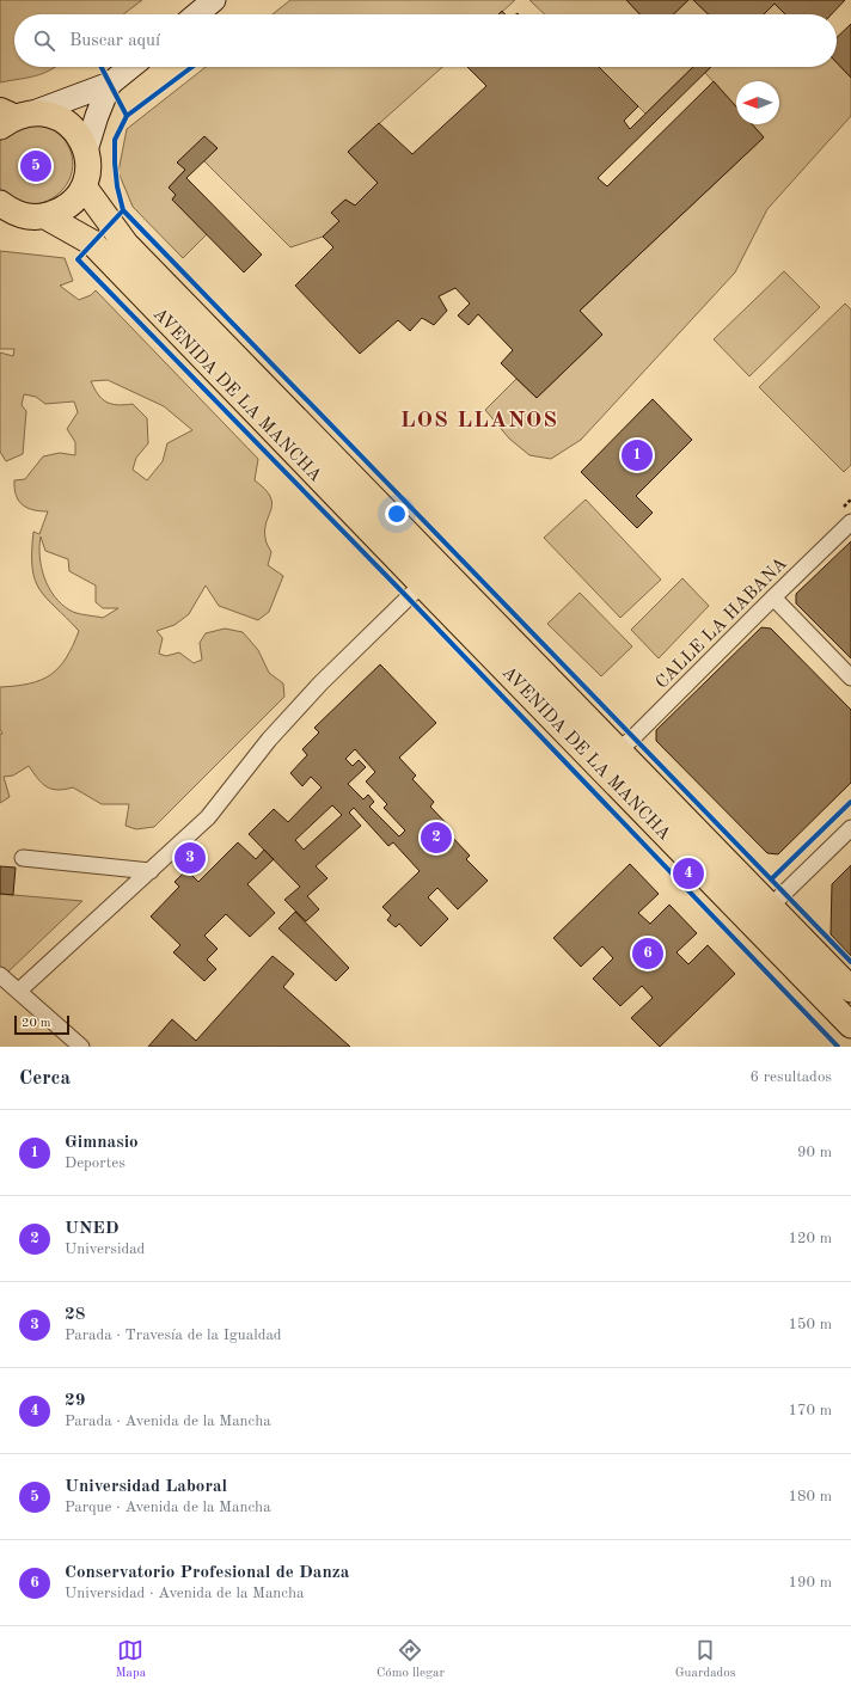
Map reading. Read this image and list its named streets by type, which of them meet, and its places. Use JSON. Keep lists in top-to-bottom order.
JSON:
{
  "streets": {
    "main road": ["AVENIDA DE LA MANCHA"],
    "street": ["CALLE LA HABANA"]
  },
  "crossings": [
    ["AVENIDA DE LA MANCHA", "CALLE LA HABANA"]
  ],
  "districts": ["LOS LLANOS"],
  "scale_bar": "20 m",
  "north": "left",
  "page": {
    "search": "Buscar aquí",
    "pins": [
      "5",
      "1",
      "2",
      "3",
      "4",
      "6"
    ],
    "scale": "20 m",
    "heading": ["Cerca", "6 resultados"],
    "list": [
      {
        "mark": "1",
        "name": "Gimnasio",
        "note": "Deportes",
        "value": "90 m"
      },
      {
        "mark": "2",
        "name": "UNED",
        "note": "Universidad",
        "value": "120 m"
      },
      {
        "mark": "3",
        "name": "28",
        "note": "Parada · Travesía de la Igualdad",
        "value": "150 m"
      },
      {
        "mark": "4",
        "name": "29",
        "note": "Parada · Avenida de la Mancha",
        "value": "170 m"
      },
      {
        "mark": "5",
        "name": "Universidad Laboral",
        "note": "Parque · Avenida de la Mancha",
        "value": "180 m"
      },
      {
        "mark": "6",
        "name": "Conservatorio Profesional de Danza",
        "note": "Universidad · Avenida de la Mancha",
        "value": "190 m"
      }
    ],
    "nav": ["Mapa", "Cómo llegar", "Guardados"]
  }
}
